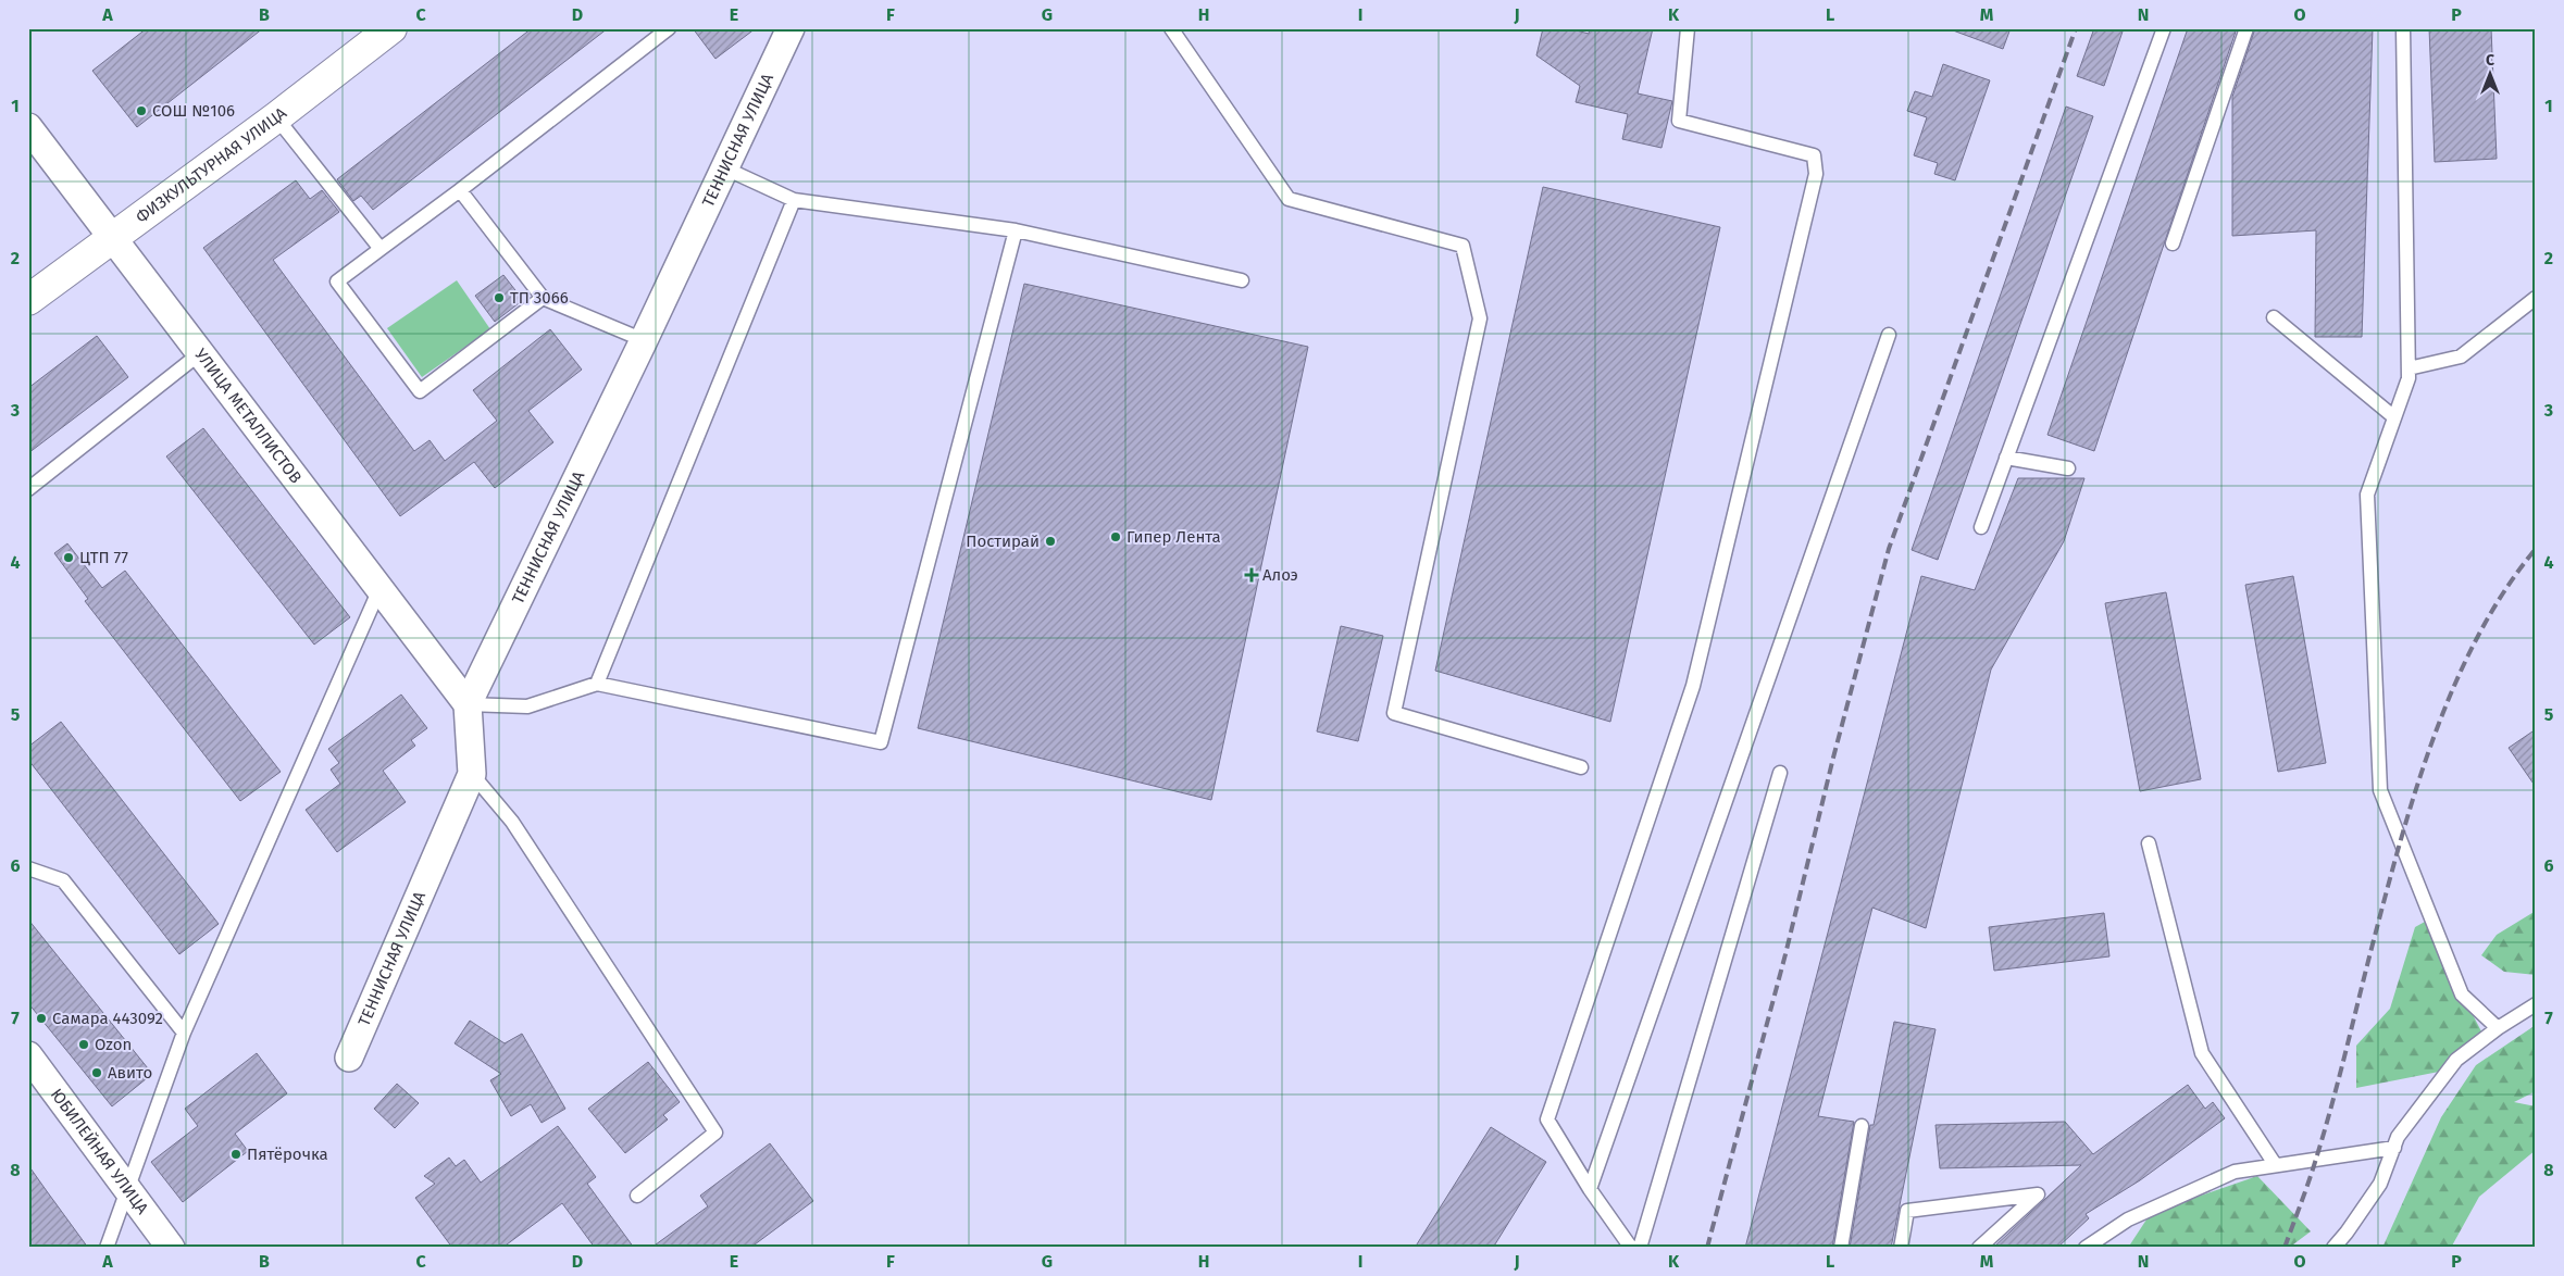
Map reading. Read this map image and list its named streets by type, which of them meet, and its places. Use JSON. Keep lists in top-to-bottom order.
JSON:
{
  "streets": {
    "main road": ["ФИЗКУЛЬТУРНАЯ УЛИЦА"],
    "street": ["ТЕННИСНАЯ УЛИЦА", "УЛИЦА МЕТАЛЛИСТОВ", "ЮБИЛЕЙНАЯ УЛИЦА"]
  },
  "crossings": [
    ["ТЕННИСНАЯ УЛИЦА", "УЛИЦА МЕТАЛЛИСТОВ"],
    ["ФИЗКУЛЬТУРНАЯ УЛИЦА", "УЛИЦА МЕТАЛЛИСТОВ"]
  ],
  "places": {
    "other": [
      "СОШ №106",
      "ТП 3066",
      "Гипер Лента",
      "Постирай",
      "ЦТП 77",
      "Самара 443092",
      "Ozon",
      "Авито",
      "Пятёрочка"
    ],
    "health": ["Алоэ"]
  },
  "north": "top",
  "grid": {
    "columns": [
      "A",
      "B",
      "C",
      "D",
      "E",
      "F",
      "G",
      "H",
      "I",
      "J",
      "K",
      "L",
      "M",
      "N",
      "O",
      "P"
    ],
    "rows": [
      "1",
      "2",
      "3",
      "4",
      "5",
      "6",
      "7",
      "8"
    ]
  }
}
